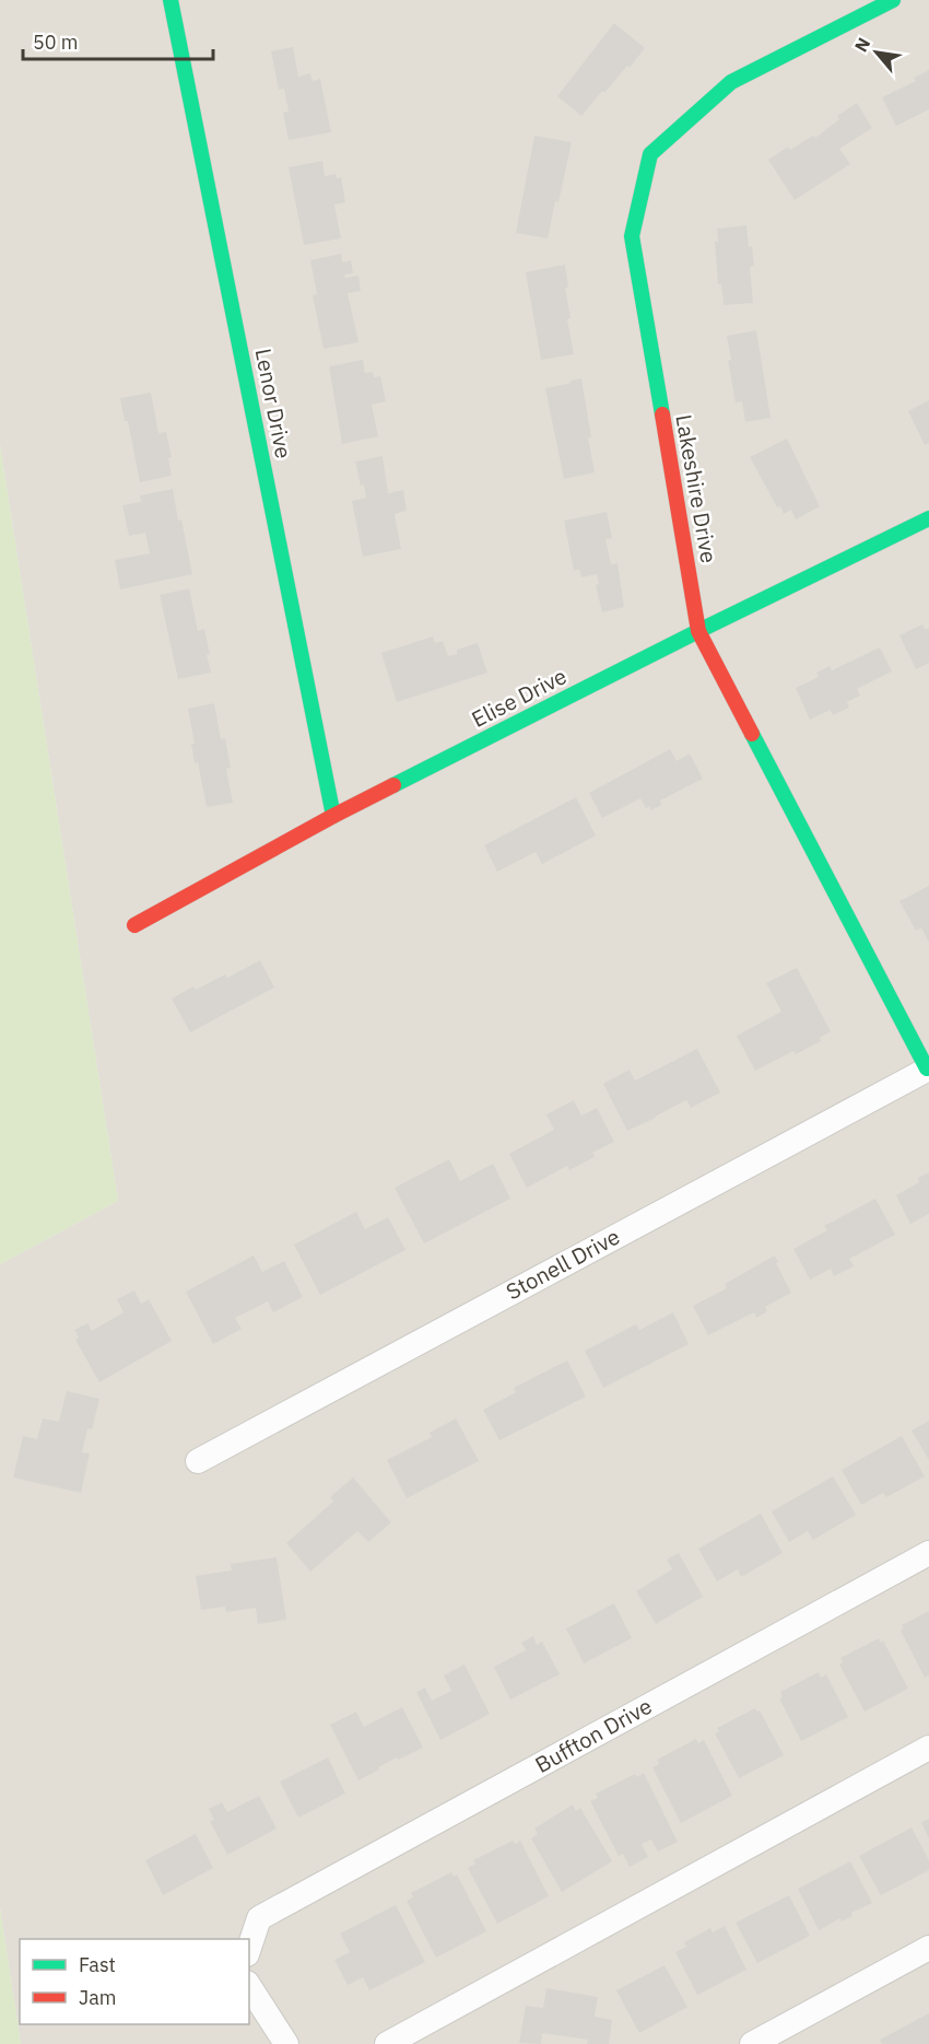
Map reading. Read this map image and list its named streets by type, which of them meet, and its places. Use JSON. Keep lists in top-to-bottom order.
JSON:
{
  "streets": {
    "street": [
      "Lenor Drive",
      "Lakeshire Drive",
      "Elise Drive",
      "Stonell Drive",
      "Buffton Drive"
    ]
  },
  "crossings": [
    ["Lenor Drive", "Elise Drive"],
    ["Lakeshire Drive", "Elise Drive"],
    ["Lakeshire Drive", "Stonell Drive"]
  ],
  "legend": ["Fast", "Jam"],
  "scale_bar": "50 m",
  "north": "top left"
}
